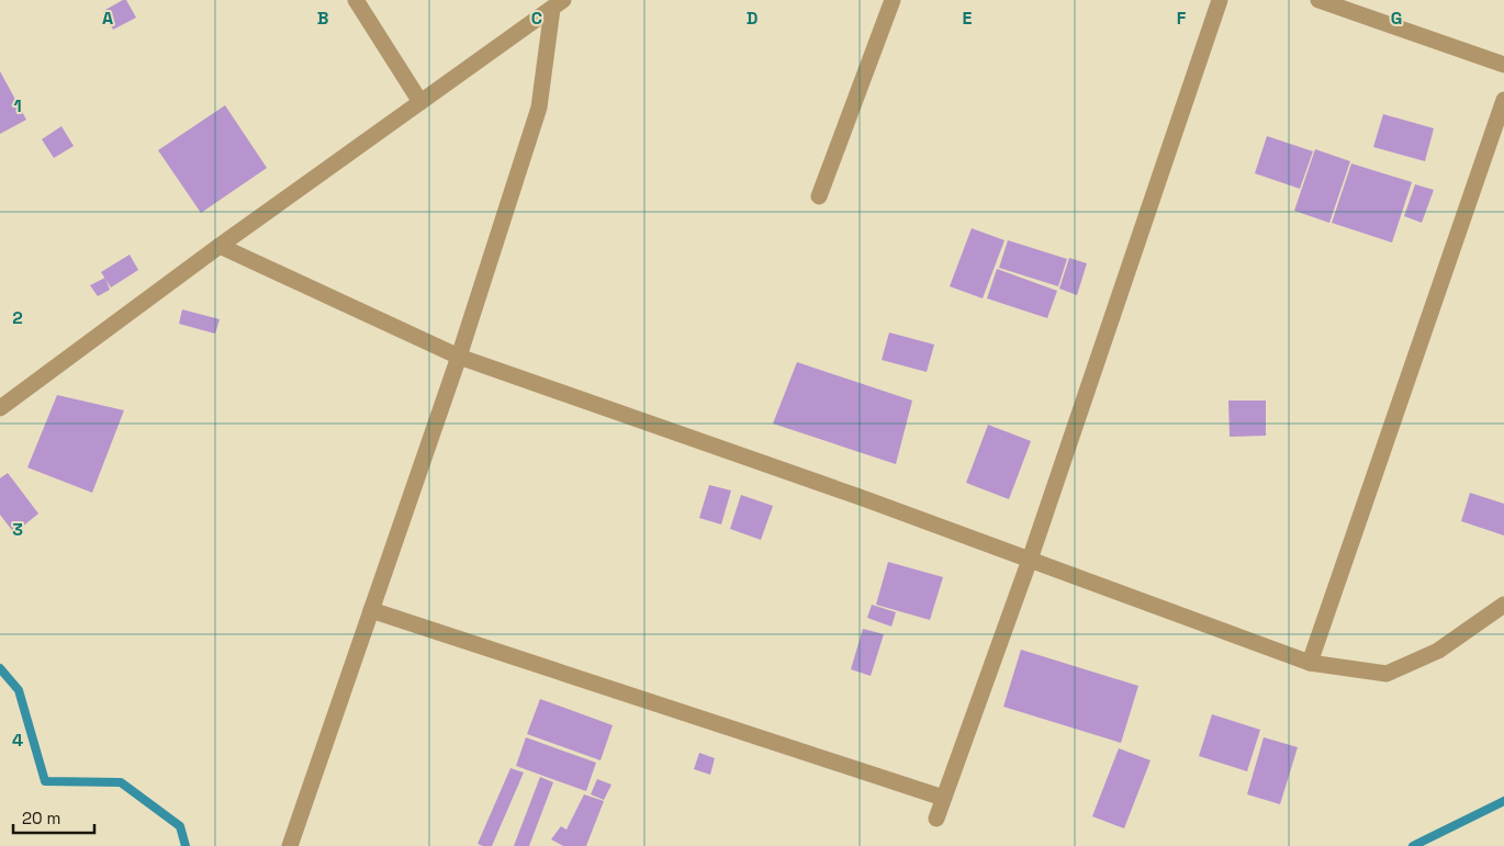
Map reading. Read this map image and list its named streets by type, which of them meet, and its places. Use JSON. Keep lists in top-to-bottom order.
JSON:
{
  "scale_bar": "20 m",
  "grid": {
    "columns": [
      "A",
      "B",
      "C",
      "D",
      "E",
      "F",
      "G"
    ],
    "rows": [
      "1",
      "2",
      "3",
      "4"
    ]
  }
}
